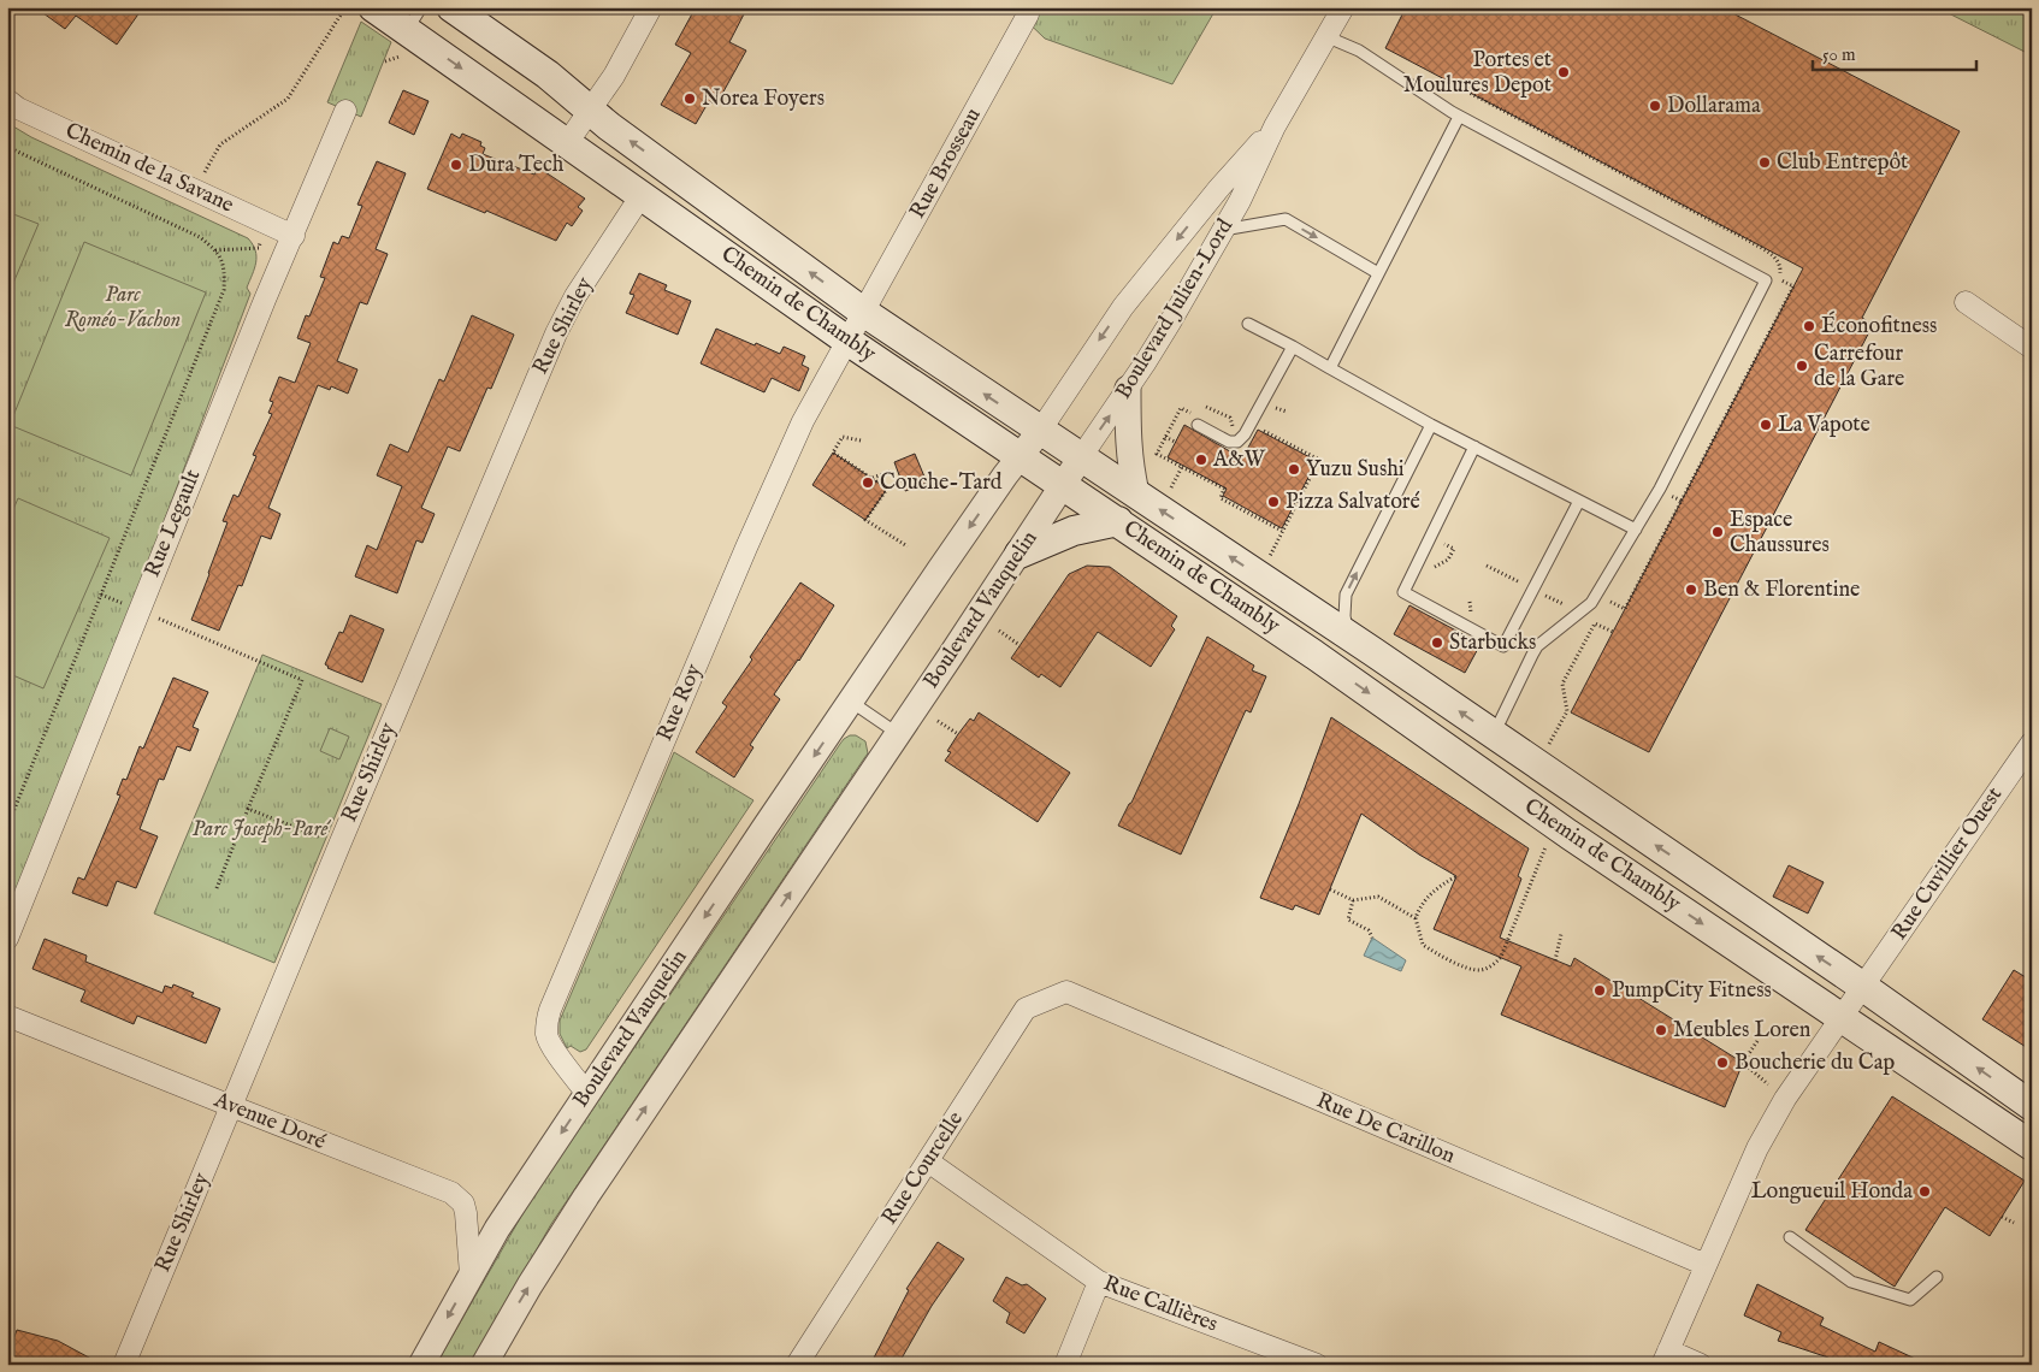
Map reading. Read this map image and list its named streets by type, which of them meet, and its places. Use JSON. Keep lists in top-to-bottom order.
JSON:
{
  "streets": {
    "main road": ["Chemin de Chambly"],
    "street": [
      "Rue Brosseau",
      "Chemin de la Savane",
      "Boulevard Julien-Lord",
      "Rue Shirley",
      "Rue Legault",
      "Boulevard Vauquelin",
      "Rue Roy",
      "Rue Cuvillier Ouest",
      "Avenue Doré",
      "Rue De Carillon",
      "Rue Courcelle",
      "Rue Callières"
    ]
  },
  "crossings": [
    ["Rue Brosseau", "Chemin de Chambly"],
    ["Rue Brosseau", "Rue Roy"],
    ["Chemin de la Savane", "Rue Legault"],
    ["Chemin de Chambly", "Boulevard Julien-Lord"],
    ["Chemin de Chambly", "Rue Shirley"],
    ["Chemin de Chambly", "Boulevard Vauquelin"],
    ["Chemin de Chambly", "Rue Roy"],
    ["Chemin de Chambly", "Rue Cuvillier Ouest"],
    ["Boulevard Julien-Lord", "Boulevard Vauquelin"],
    ["Rue Shirley", "Avenue Doré"],
    ["Boulevard Vauquelin", "Rue Roy"],
    ["Boulevard Vauquelin", "Avenue Doré"],
    ["Rue Cuvillier Ouest", "Rue De Carillon"],
    ["Rue De Carillon", "Rue Courcelle"],
    ["Rue Courcelle", "Rue Callières"]
  ],
  "parks": ["Parc Roméo-Vachon", "Parc Joseph-Paré"],
  "places": [
    "Portes et Moulures Depot",
    "Norea Foyers",
    "Dollarama",
    "Club Entrepôt",
    "Dura Tech",
    "Éconofitness",
    "Carrefour de la Gare",
    "La Vapote",
    "A&W",
    "Yuzu Sushi",
    "Couche-Tard",
    "Pizza Salvatoré",
    "Espace Chaussures",
    "Ben & Florentine",
    "Starbucks",
    "PumpCity Fitness",
    "Meubles Loren",
    "Boucherie du Cap",
    "Longueuil Honda"
  ],
  "scale_bar": "50 m"
}
